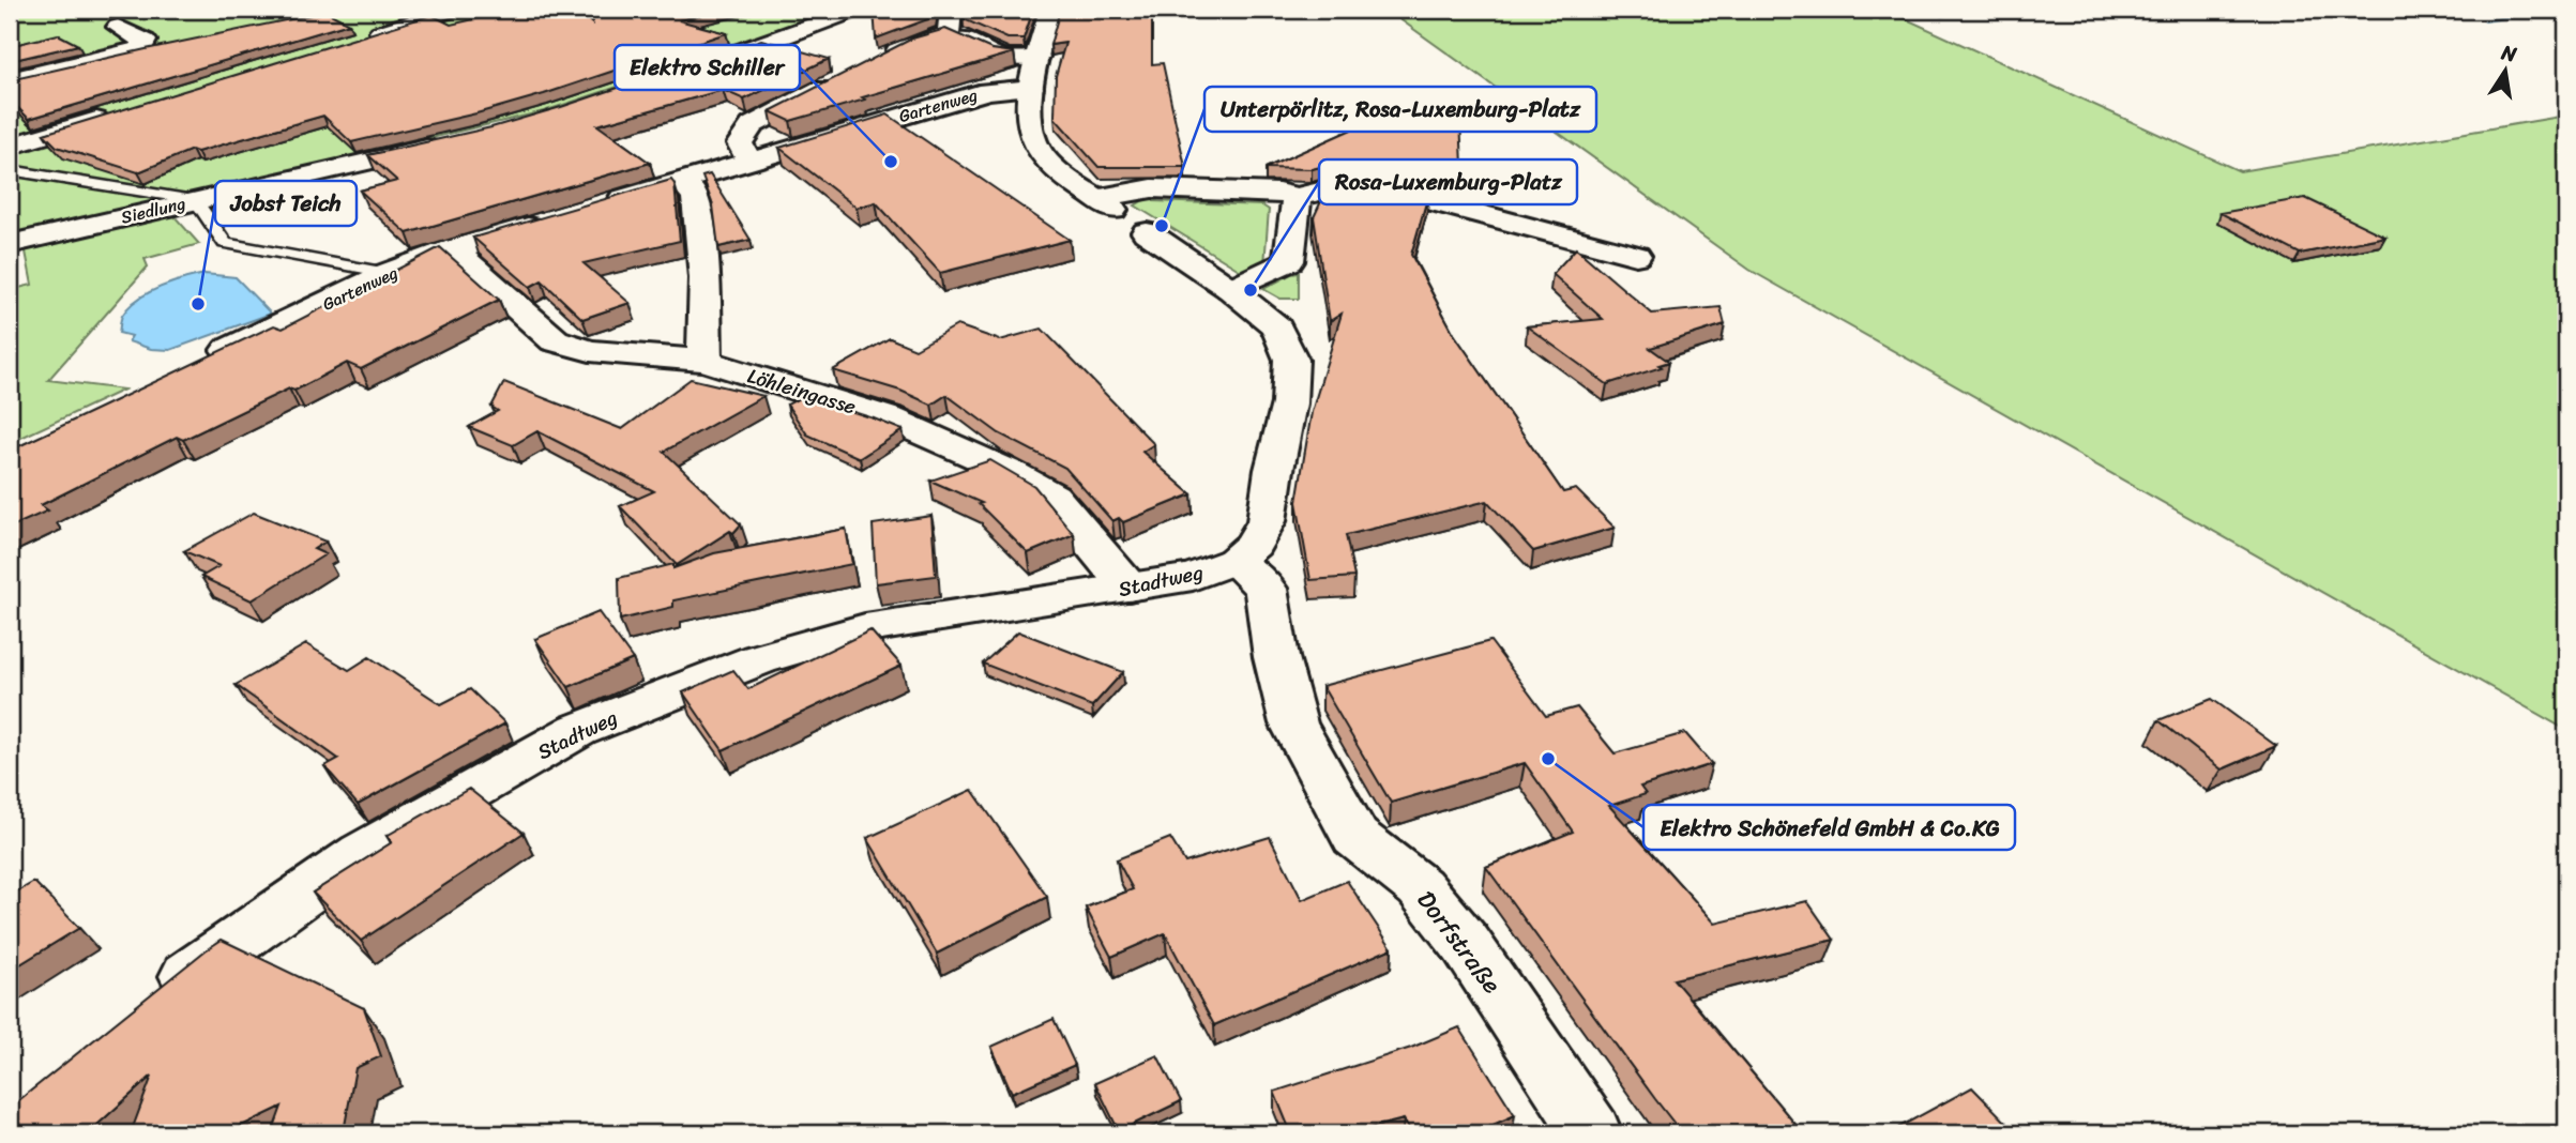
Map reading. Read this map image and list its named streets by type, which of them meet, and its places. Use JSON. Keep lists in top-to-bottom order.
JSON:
{
  "streets": {
    "street": [
      "Gartenweg",
      "Siedlung",
      "Löhleingasse",
      "Stadtweg",
      "Dorfstraße"
    ]
  },
  "crossings": [
    ["Gartenweg", "Löhleingasse"],
    ["Löhleingasse", "Stadtweg"],
    ["Stadtweg", "Dorfstraße"]
  ],
  "places": [
    "Elektro Schiller",
    "Unterpörlitz, Rosa-Luxemburg-Platz",
    "Rosa-Luxemburg-Platz",
    "Jobst Teich",
    "Elektro Schönefeld GmbH & Co.KG"
  ],
  "north": "top"
}
